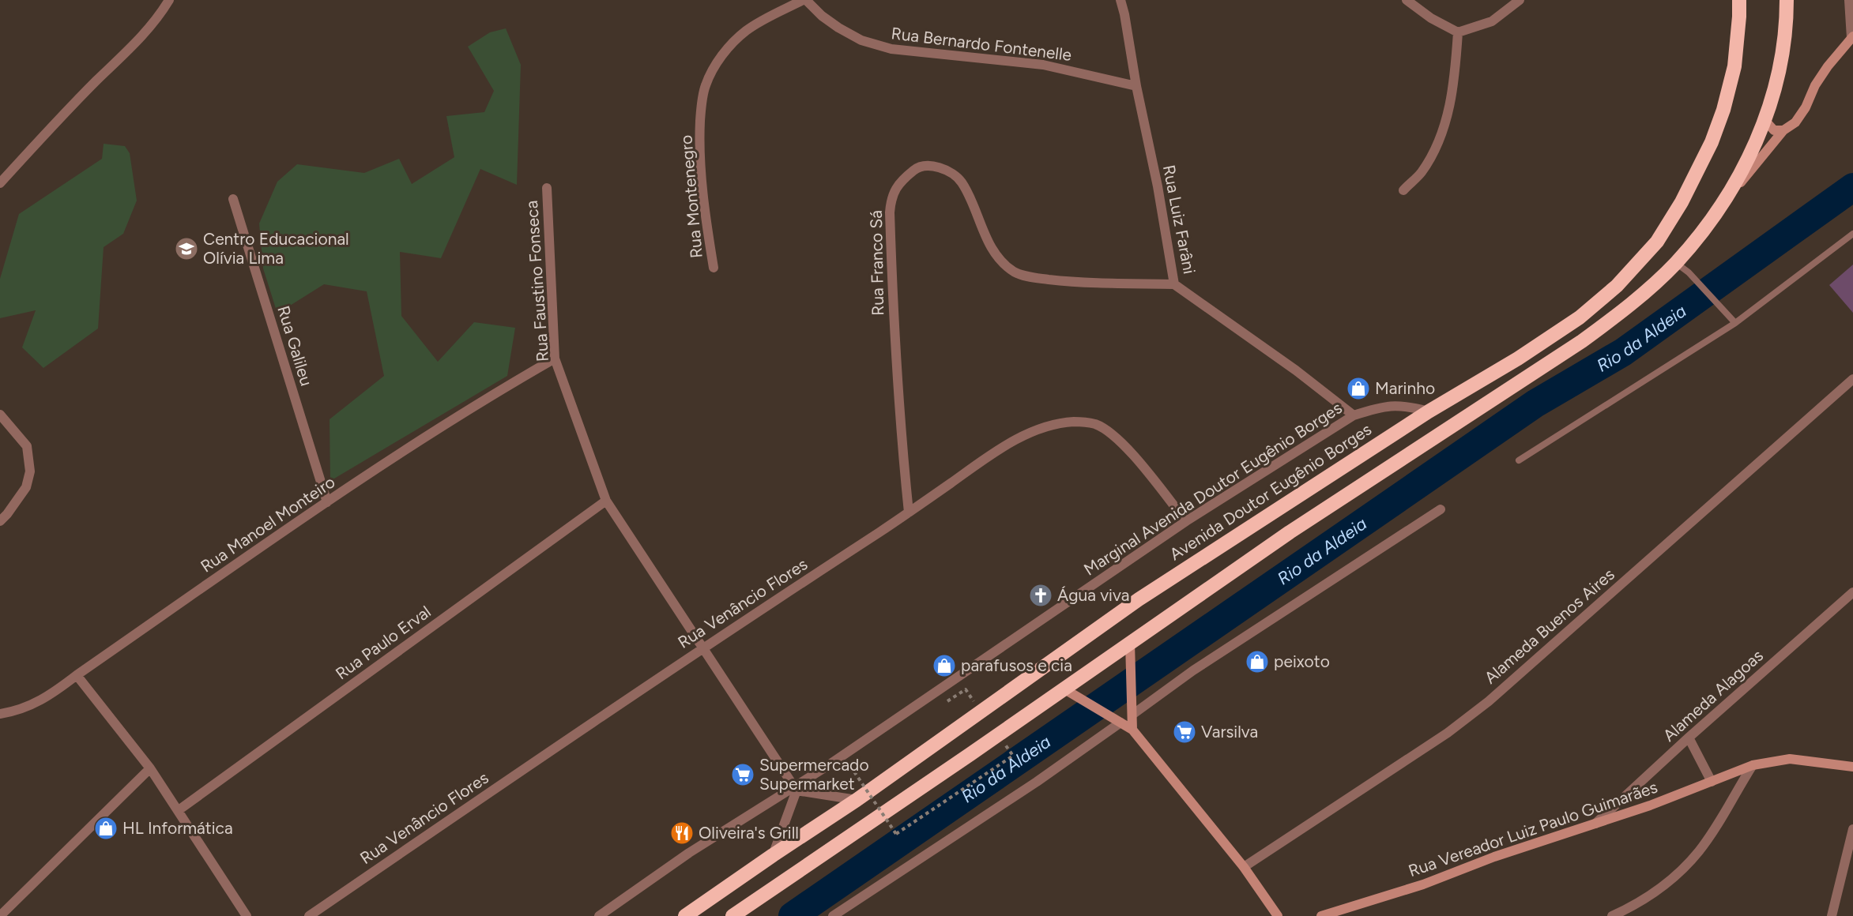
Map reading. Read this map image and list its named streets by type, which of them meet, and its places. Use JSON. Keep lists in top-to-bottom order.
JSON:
{
  "streets": {
    "highway": ["Avenida Doutor Eugênio Borges"],
    "street": [
      "Rua Bernardo Fontenelle",
      "Rua Montenegro",
      "Rua Luiz Farâni",
      "Rua Franco Sá",
      "Rua Faustino Fonseca",
      "Rua Galileu",
      "Marginal Avenida Doutor Eugênio Borges",
      "Rua Manoel Monteiro",
      "Rua Venâncio Flores",
      "Alameda Buenos Aires",
      "Rua Paulo Erval",
      "Alameda Alagoas",
      "Rua Vereador Luiz Paulo Guimarães"
    ]
  },
  "crossings": [
    ["Rua Bernardo Fontenelle", "Rua Montenegro"],
    ["Rua Bernardo Fontenelle", "Rua Luiz Farâni"],
    ["Rua Luiz Farâni", "Rua Franco Sá"],
    ["Rua Luiz Farâni", "Marginal Avenida Doutor Eugênio Borges"],
    ["Rua Franco Sá", "Rua Venâncio Flores"],
    ["Rua Faustino Fonseca", "Marginal Avenida Doutor Eugênio Borges"],
    ["Rua Faustino Fonseca", "Rua Manoel Monteiro"],
    ["Rua Faustino Fonseca", "Rua Venâncio Flores"],
    ["Rua Faustino Fonseca", "Rua Paulo Erval"],
    ["Rua Galileu", "Rua Manoel Monteiro"],
    ["Marginal Avenida Doutor Eugênio Borges", "Avenida Doutor Eugênio Borges"],
    ["Marginal Avenida Doutor Eugênio Borges", "Rua Venâncio Flores"],
    ["Alameda Alagoas", "Rua Vereador Luiz Paulo Guimarães"]
  ],
  "water": ["Rio da Aldeia"],
  "places": {
    "school or university": ["Centro Educacional Olívia Lima"],
    "shop": [
      "Marinho",
      "peixoto",
      "parafusos e cia",
      "HL Informática"
    ],
    "church": ["Água viva"],
    "supermarket": ["Varsilva", "Supermercado Supermarket"],
    "restaurant": ["Oliveira's Grill"]
  }
}
